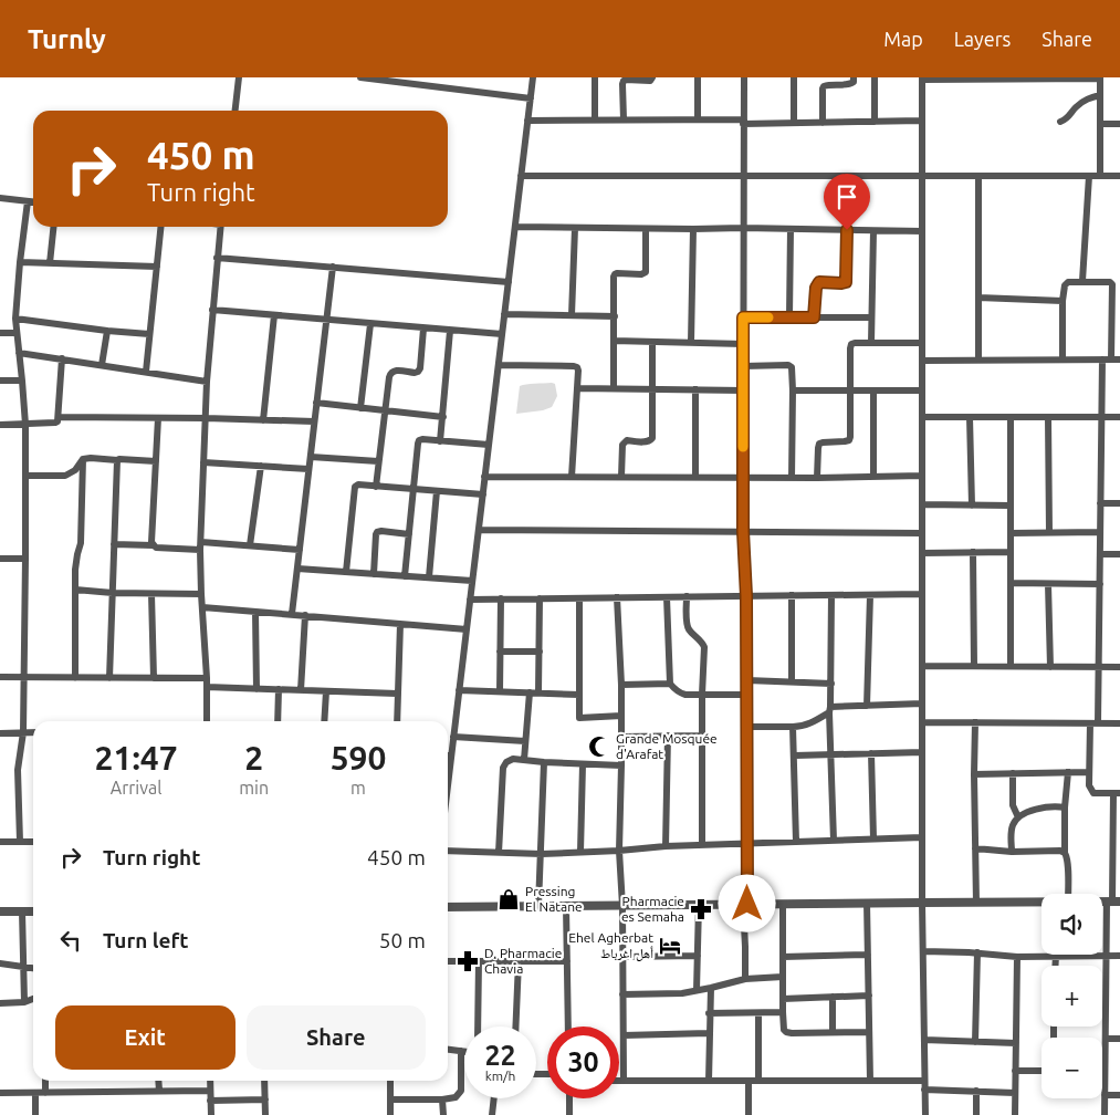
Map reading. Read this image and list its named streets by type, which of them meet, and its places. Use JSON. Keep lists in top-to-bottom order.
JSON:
{
  "places": {
    "mosque": ["Grande Mosquée d'Arafat"],
    "shop": ["Pressing El Natane"],
    "pharmacy": ["Pharmacie es Semaha", "D. Pharmacie Chavia"],
    "hotel": ["Ehel Agherbat أهل اغرباط"]
  },
  "page": {
    "header": "Turnly",
    "nav": ["Map", "Layers", "Share"],
    "turn": ["450 m", "Turn right"],
    "eta": [
      "21:47",
      "Arrival",
      "2",
      "min",
      "590",
      "m"
    ],
    "list": [
      {
        "name": "Turn right",
        "value": "450 m"
      },
      {
        "name": "Turn left",
        "value": "50 m"
      }
    ],
    "map_buttons": ["+", "−"],
    "buttons": ["Exit", "Share"],
    "speed": "22 km/h",
    "limit": "30"
  }
}
